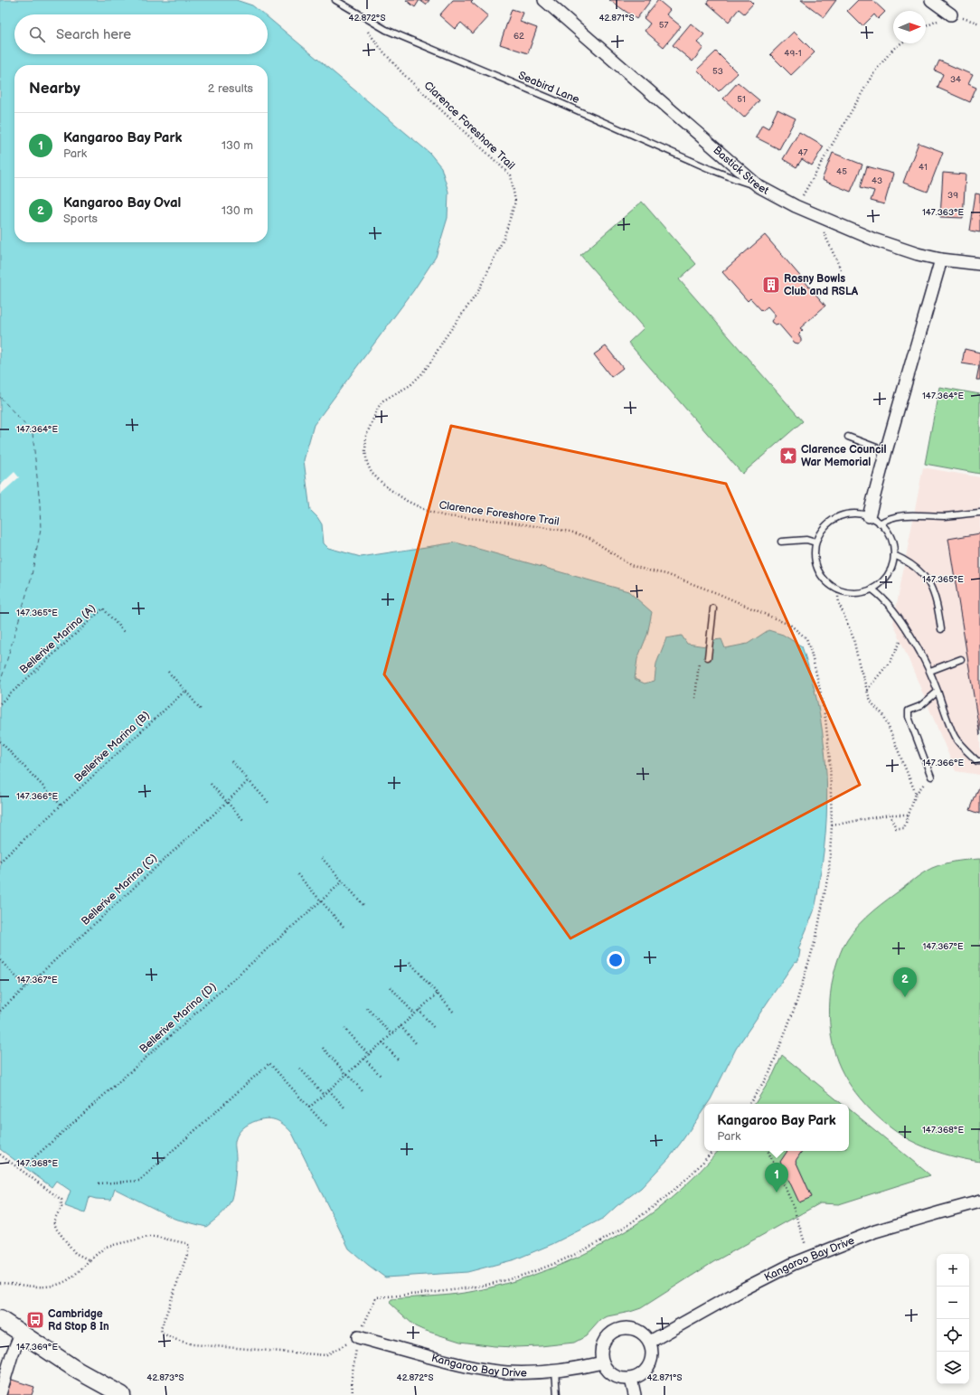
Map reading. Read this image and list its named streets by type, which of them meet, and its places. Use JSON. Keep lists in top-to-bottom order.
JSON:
{
  "streets": {
    "street": ["Bastick Street", "Kangaroo Bay Drive"],
    "lane": ["Seabird Lane"],
    "path": [
      "Clarence Foreshore Trail",
      "Bellerive Marina (A)",
      "Bellerive Marina (B)",
      "Bellerive Marina (C)",
      "Bellerive Marina (D)"
    ]
  },
  "crossings": [
    ["Seabird Lane", "Clarence Foreshore Trail"],
    ["Seabird Lane", "Bastick Street"]
  ],
  "places": {
    "building": ["Rosny Bowls Club and RSLA"],
    "place": ["Clarence Council War Memorial"],
    "bus stop": ["Cambridge Rd Stop 8 In"]
  },
  "house_numbers": [
    "57",
    "62",
    "49-1",
    "53",
    "34",
    "51",
    "47",
    "41",
    "45",
    "43",
    "39"
  ],
  "north": "right",
  "page": {
    "search": "Search here",
    "heading": ["Nearby", "2 results"],
    "list": [
      {
        "mark": "1",
        "name": "Kangaroo Bay Park",
        "note": "Park",
        "value": "130 m"
      },
      {
        "mark": "2",
        "name": "Kangaroo Bay Oval",
        "note": "Sports",
        "value": "130 m"
      }
    ],
    "pins": ["2", "1"],
    "popup": ["Kangaroo Bay Park", "Park"],
    "map_buttons": ["+", "−"]
  },
  "coordinates": [
    "42.872°S",
    "42.871°S",
    "147.363°E",
    "147.364°E",
    "147.365°E",
    "147.366°E",
    "147.367°E",
    "147.368°E",
    "147.369°E",
    "42.873°S"
  ]
}
